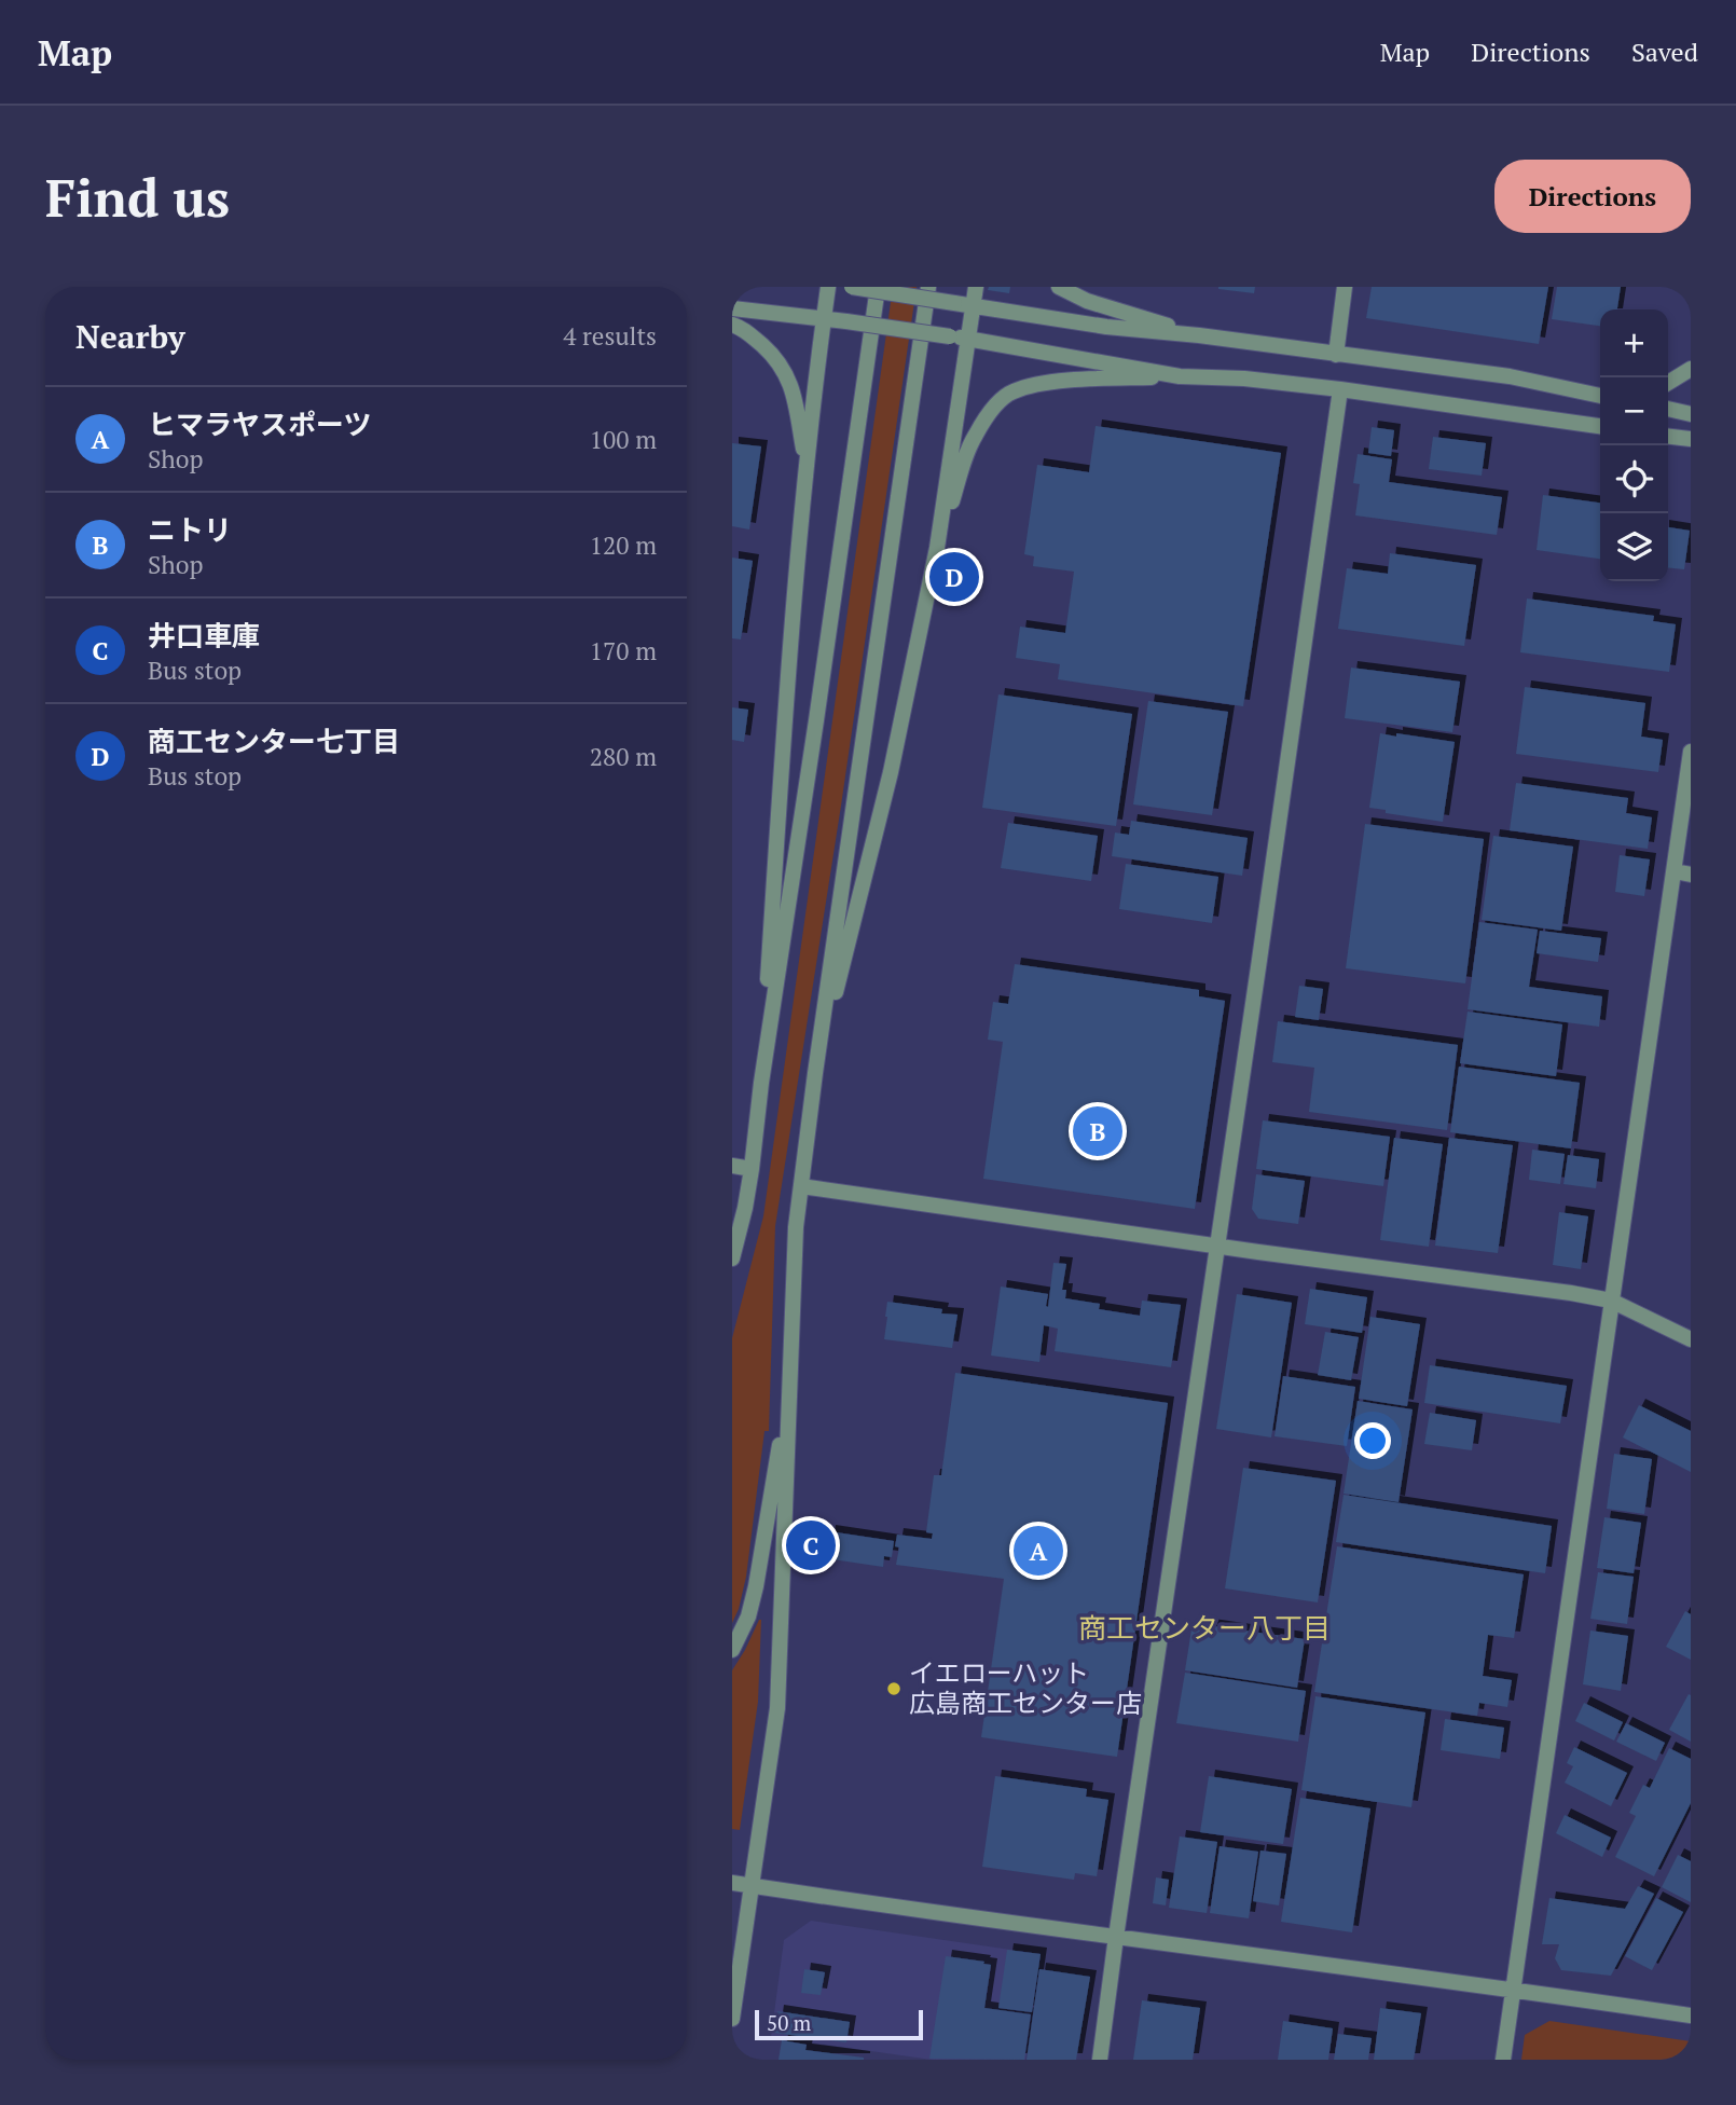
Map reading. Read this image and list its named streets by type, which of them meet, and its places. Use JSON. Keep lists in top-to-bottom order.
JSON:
{
  "districts": ["商工センター八丁目"],
  "places": ["イエローハット 広島商工センター店"],
  "scale_bar": "50 m",
  "page": {
    "header": "Map",
    "nav": ["Map", "Directions", "Saved"],
    "buttons": "Directions",
    "title": "Find us",
    "heading": ["Nearby", "4 results"],
    "map_buttons": ["+", "−"],
    "list": [
      {
        "mark": "A",
        "name": "ヒマラヤスポーツ",
        "note": "Shop",
        "value": "100 m"
      },
      {
        "mark": "B",
        "name": "ニトリ",
        "note": "Shop",
        "value": "120 m"
      },
      {
        "mark": "C",
        "name": "井口車庫",
        "note": "Bus stop",
        "value": "170 m"
      },
      {
        "mark": "D",
        "name": "商工センター七丁目",
        "note": "Bus stop",
        "value": "280 m"
      }
    ],
    "pins": [
      "D",
      "B",
      "C",
      "A"
    ],
    "scale": "50 m"
  }
}
